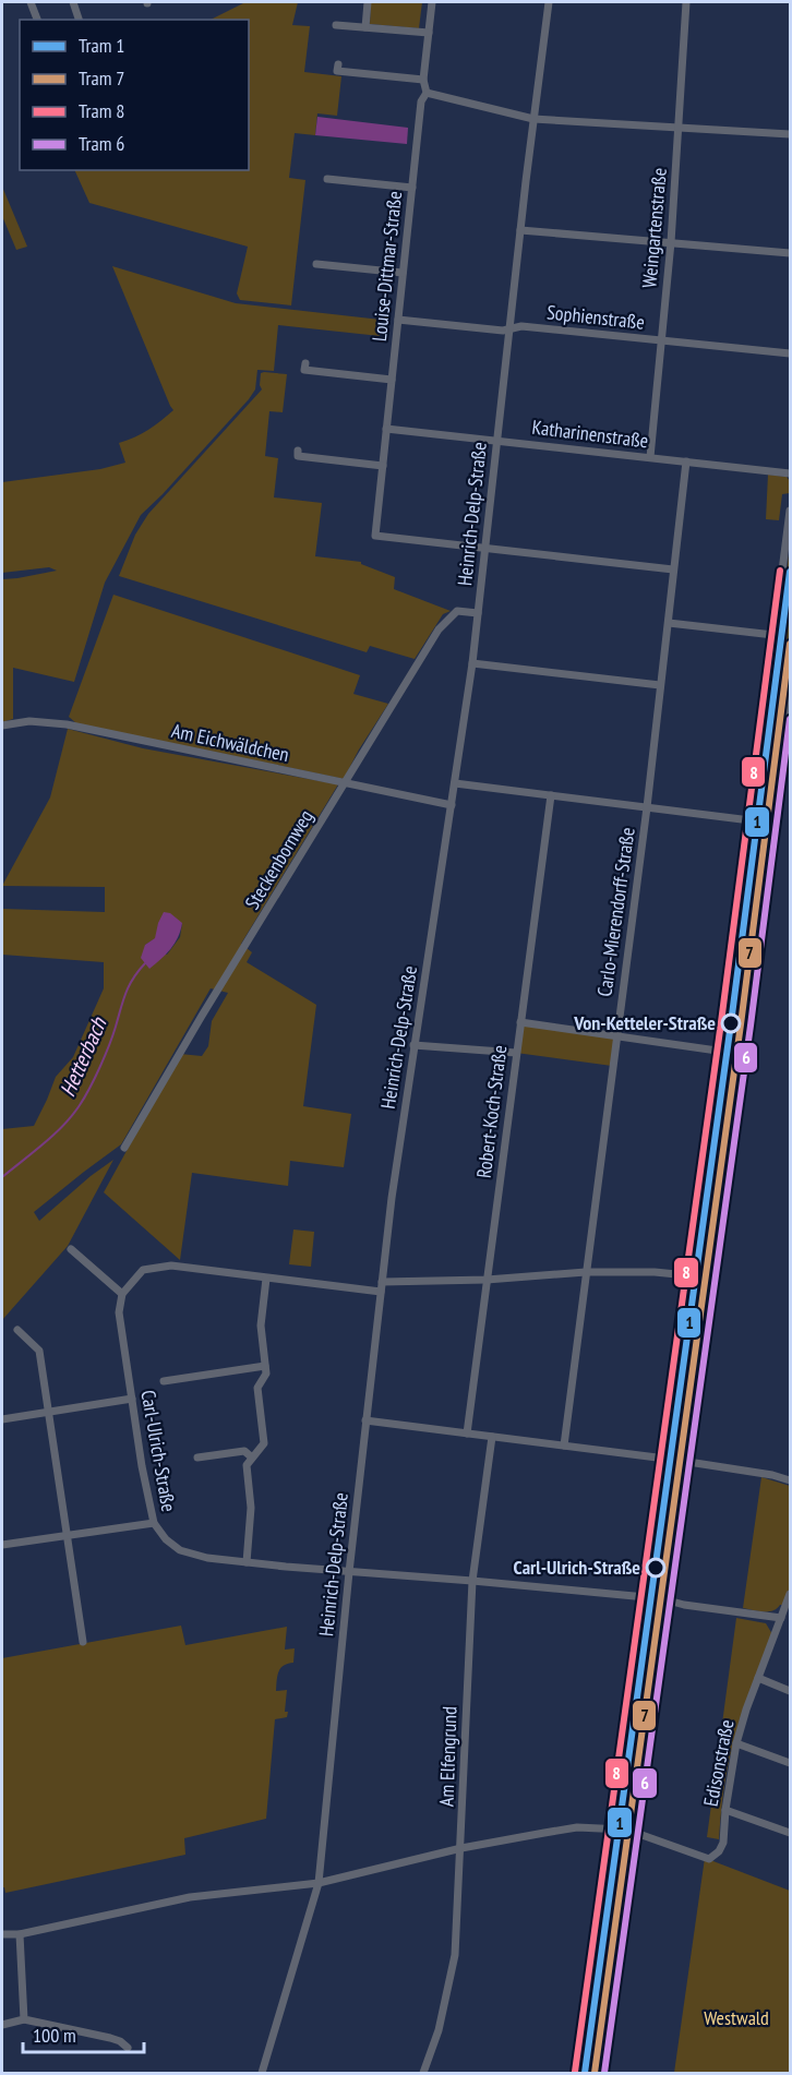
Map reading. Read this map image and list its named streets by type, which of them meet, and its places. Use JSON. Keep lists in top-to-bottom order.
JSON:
{
  "streets": {
    "street": [
      "Weingartenstraße",
      "Louise-Dittmar-Straße",
      "Sophienstraße",
      "Katharinenstraße",
      "Heinrich-Delp-Straße",
      "Am Eichwäldchen",
      "Steckenbornweg",
      "Carlo-Mierendorff-Straße",
      "Robert-Koch-Straße",
      "Carl-Ulrich-Straße",
      "Am Elfengrund",
      "Edisonstraße"
    ]
  },
  "crossings": [
    ["Weingartenstraße", "Sophienstraße"],
    ["Weingartenstraße", "Katharinenstraße"],
    ["Louise-Dittmar-Straße", "Sophienstraße"],
    ["Louise-Dittmar-Straße", "Katharinenstraße"],
    ["Louise-Dittmar-Straße", "Heinrich-Delp-Straße"],
    ["Sophienstraße", "Heinrich-Delp-Straße"],
    ["Katharinenstraße", "Heinrich-Delp-Straße"],
    ["Katharinenstraße", "Carlo-Mierendorff-Straße"],
    ["Heinrich-Delp-Straße", "Am Eichwäldchen"],
    ["Heinrich-Delp-Straße", "Steckenbornweg"],
    ["Heinrich-Delp-Straße", "Carl-Ulrich-Straße"],
    ["Am Eichwäldchen", "Steckenbornweg"],
    ["Carl-Ulrich-Straße", "Am Elfengrund"],
    ["Carl-Ulrich-Straße", "Edisonstraße"]
  ],
  "water": ["Hetterbach"],
  "parks": ["Westwald"],
  "places": ["Von-Ketteler-Straße", "Carl-Ulrich-Straße"],
  "lines": [
    "tram line 8",
    "tram line 1",
    "tram line 7",
    "tram line 6"
  ],
  "legend": [
    "Tram 1",
    "Tram 7",
    "Tram 8",
    "Tram 6"
  ],
  "scale_bar": "100 m"
}
